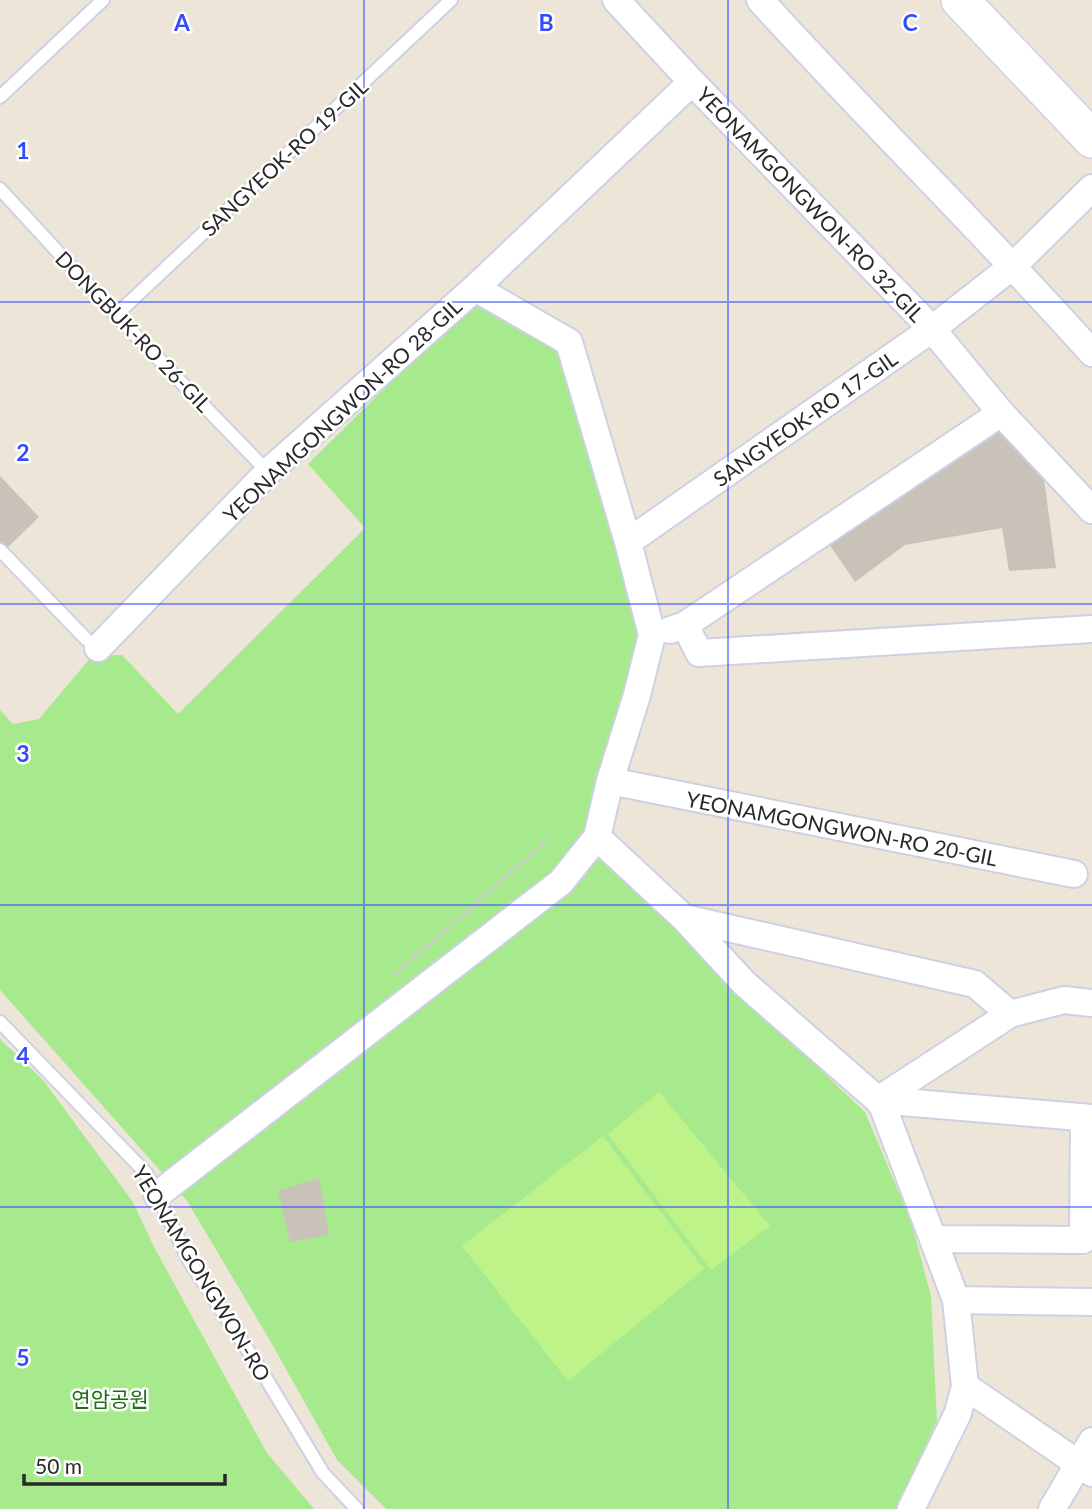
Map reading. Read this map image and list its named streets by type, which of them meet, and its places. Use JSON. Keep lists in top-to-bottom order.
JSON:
{
  "streets": {
    "street": [
      "YEONAMGONGWON-RO 32-GIL",
      "YEONAMGONGWON-RO 28-GIL",
      "SANGYEOK-RO 17-GIL",
      "YEONAMGONGWON-RO 20-GIL"
    ],
    "lane": ["SANGYEOK-RO 19-GIL", "DONGBUK-RO 26-GIL", "YEONAMGONGWON-RO"]
  },
  "crossings": [
    ["SANGYEOK-RO 19-GIL", "DONGBUK-RO 26-GIL"],
    ["YEONAMGONGWON-RO 32-GIL", "YEONAMGONGWON-RO 28-GIL"],
    ["YEONAMGONGWON-RO 32-GIL", "SANGYEOK-RO 17-GIL"],
    ["DONGBUK-RO 26-GIL", "YEONAMGONGWON-RO 28-GIL"]
  ],
  "parks": ["연암공원"],
  "scale_bar": "50 m",
  "grid": {
    "columns": ["A", "B", "C"],
    "rows": [
      "1",
      "2",
      "3",
      "4",
      "5"
    ]
  }
}
